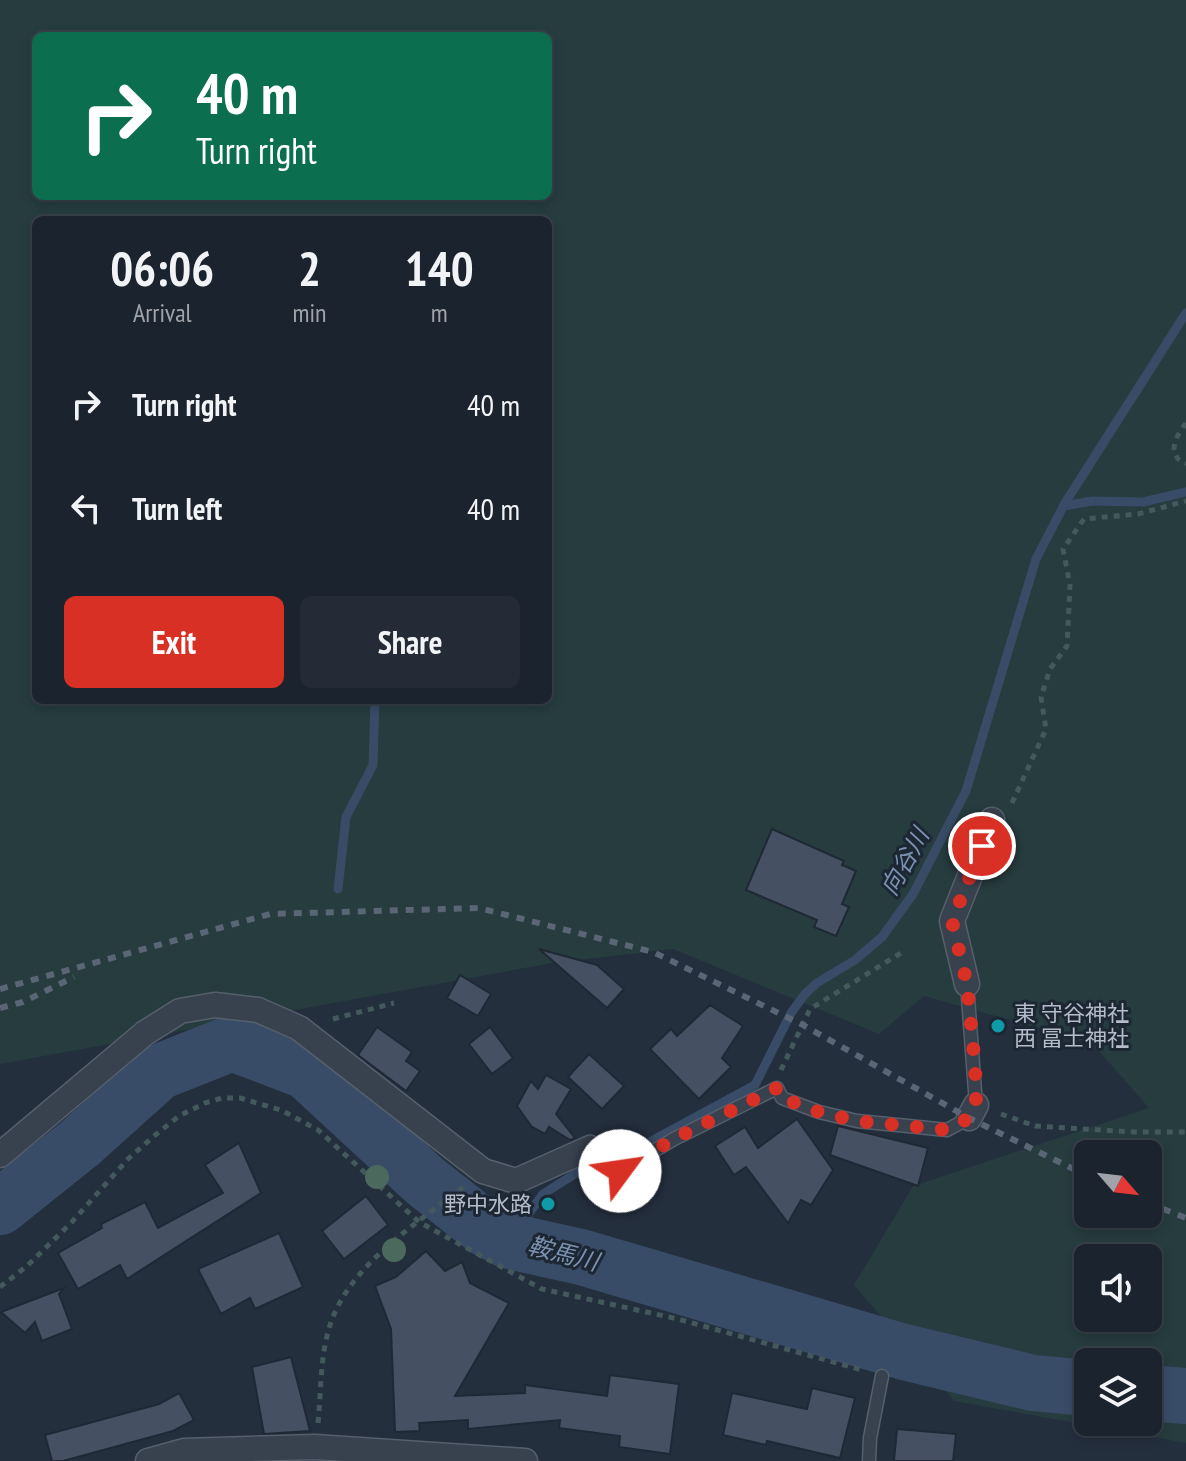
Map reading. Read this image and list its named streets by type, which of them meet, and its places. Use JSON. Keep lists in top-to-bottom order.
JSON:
{
  "water": ["向谷川", "鞍馬川"],
  "places": ["東 守谷神社 西 冨士神社", "野中水路"],
  "north": "bottom right",
  "page": {
    "turn": ["40 m", "Turn right"],
    "eta": [
      "06:06",
      "Arrival",
      "2",
      "min",
      "140",
      "m"
    ],
    "list": [
      {
        "name": "Turn right",
        "value": "40 m"
      },
      {
        "name": "Turn left",
        "value": "40 m"
      }
    ],
    "buttons": ["Exit", "Share"]
  }
}
